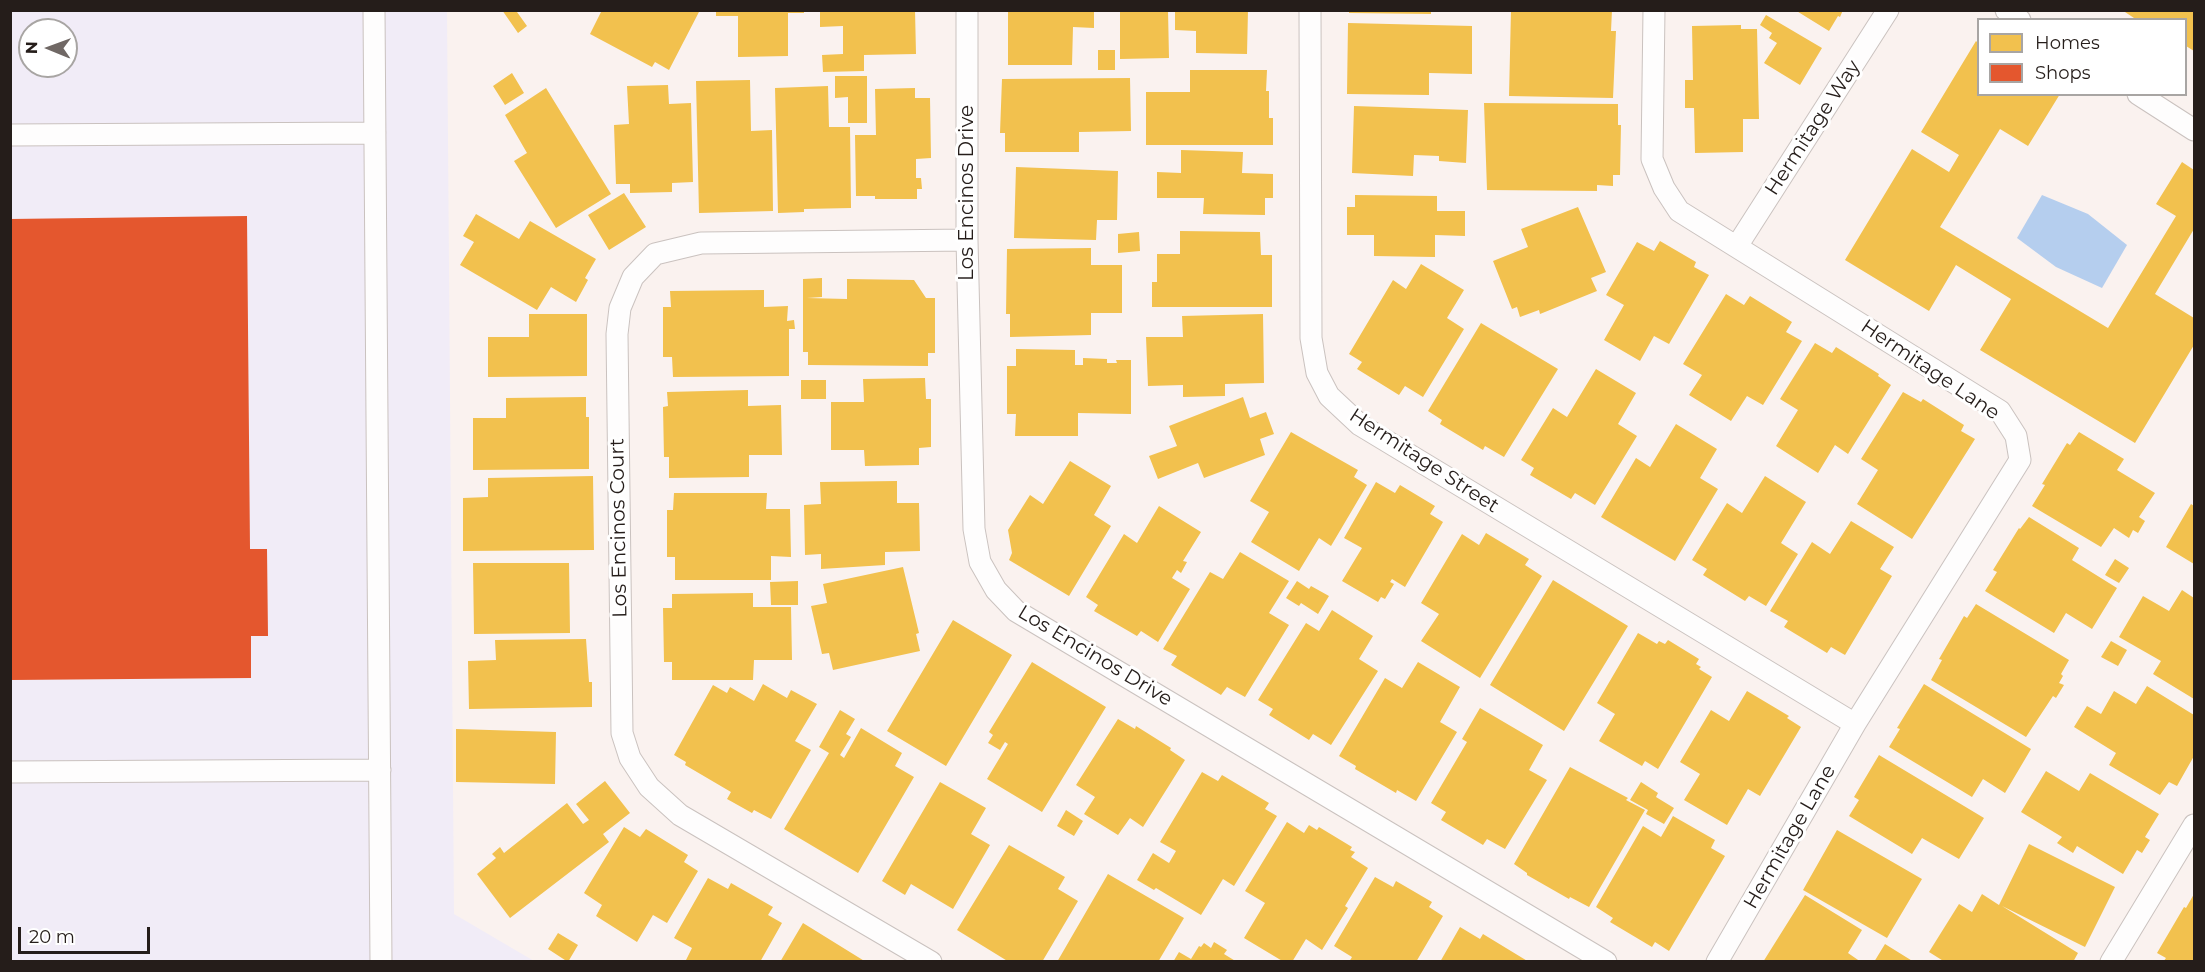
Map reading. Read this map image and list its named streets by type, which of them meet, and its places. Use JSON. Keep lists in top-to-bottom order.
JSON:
{
  "streets": {
    "lane": [
      "Hermitage Way",
      "Los Encinos Drive",
      "Hermitage Lane",
      "Hermitage Street",
      "Los Encinos Court"
    ]
  },
  "crossings": [
    ["Hermitage Way", "Hermitage Lane"],
    ["Los Encinos Drive", "Los Encinos Court"],
    ["Hermitage Lane", "Hermitage Street"]
  ],
  "legend": ["Homes", "Shops"],
  "scale_bar": "20 m",
  "north": "left"
}
